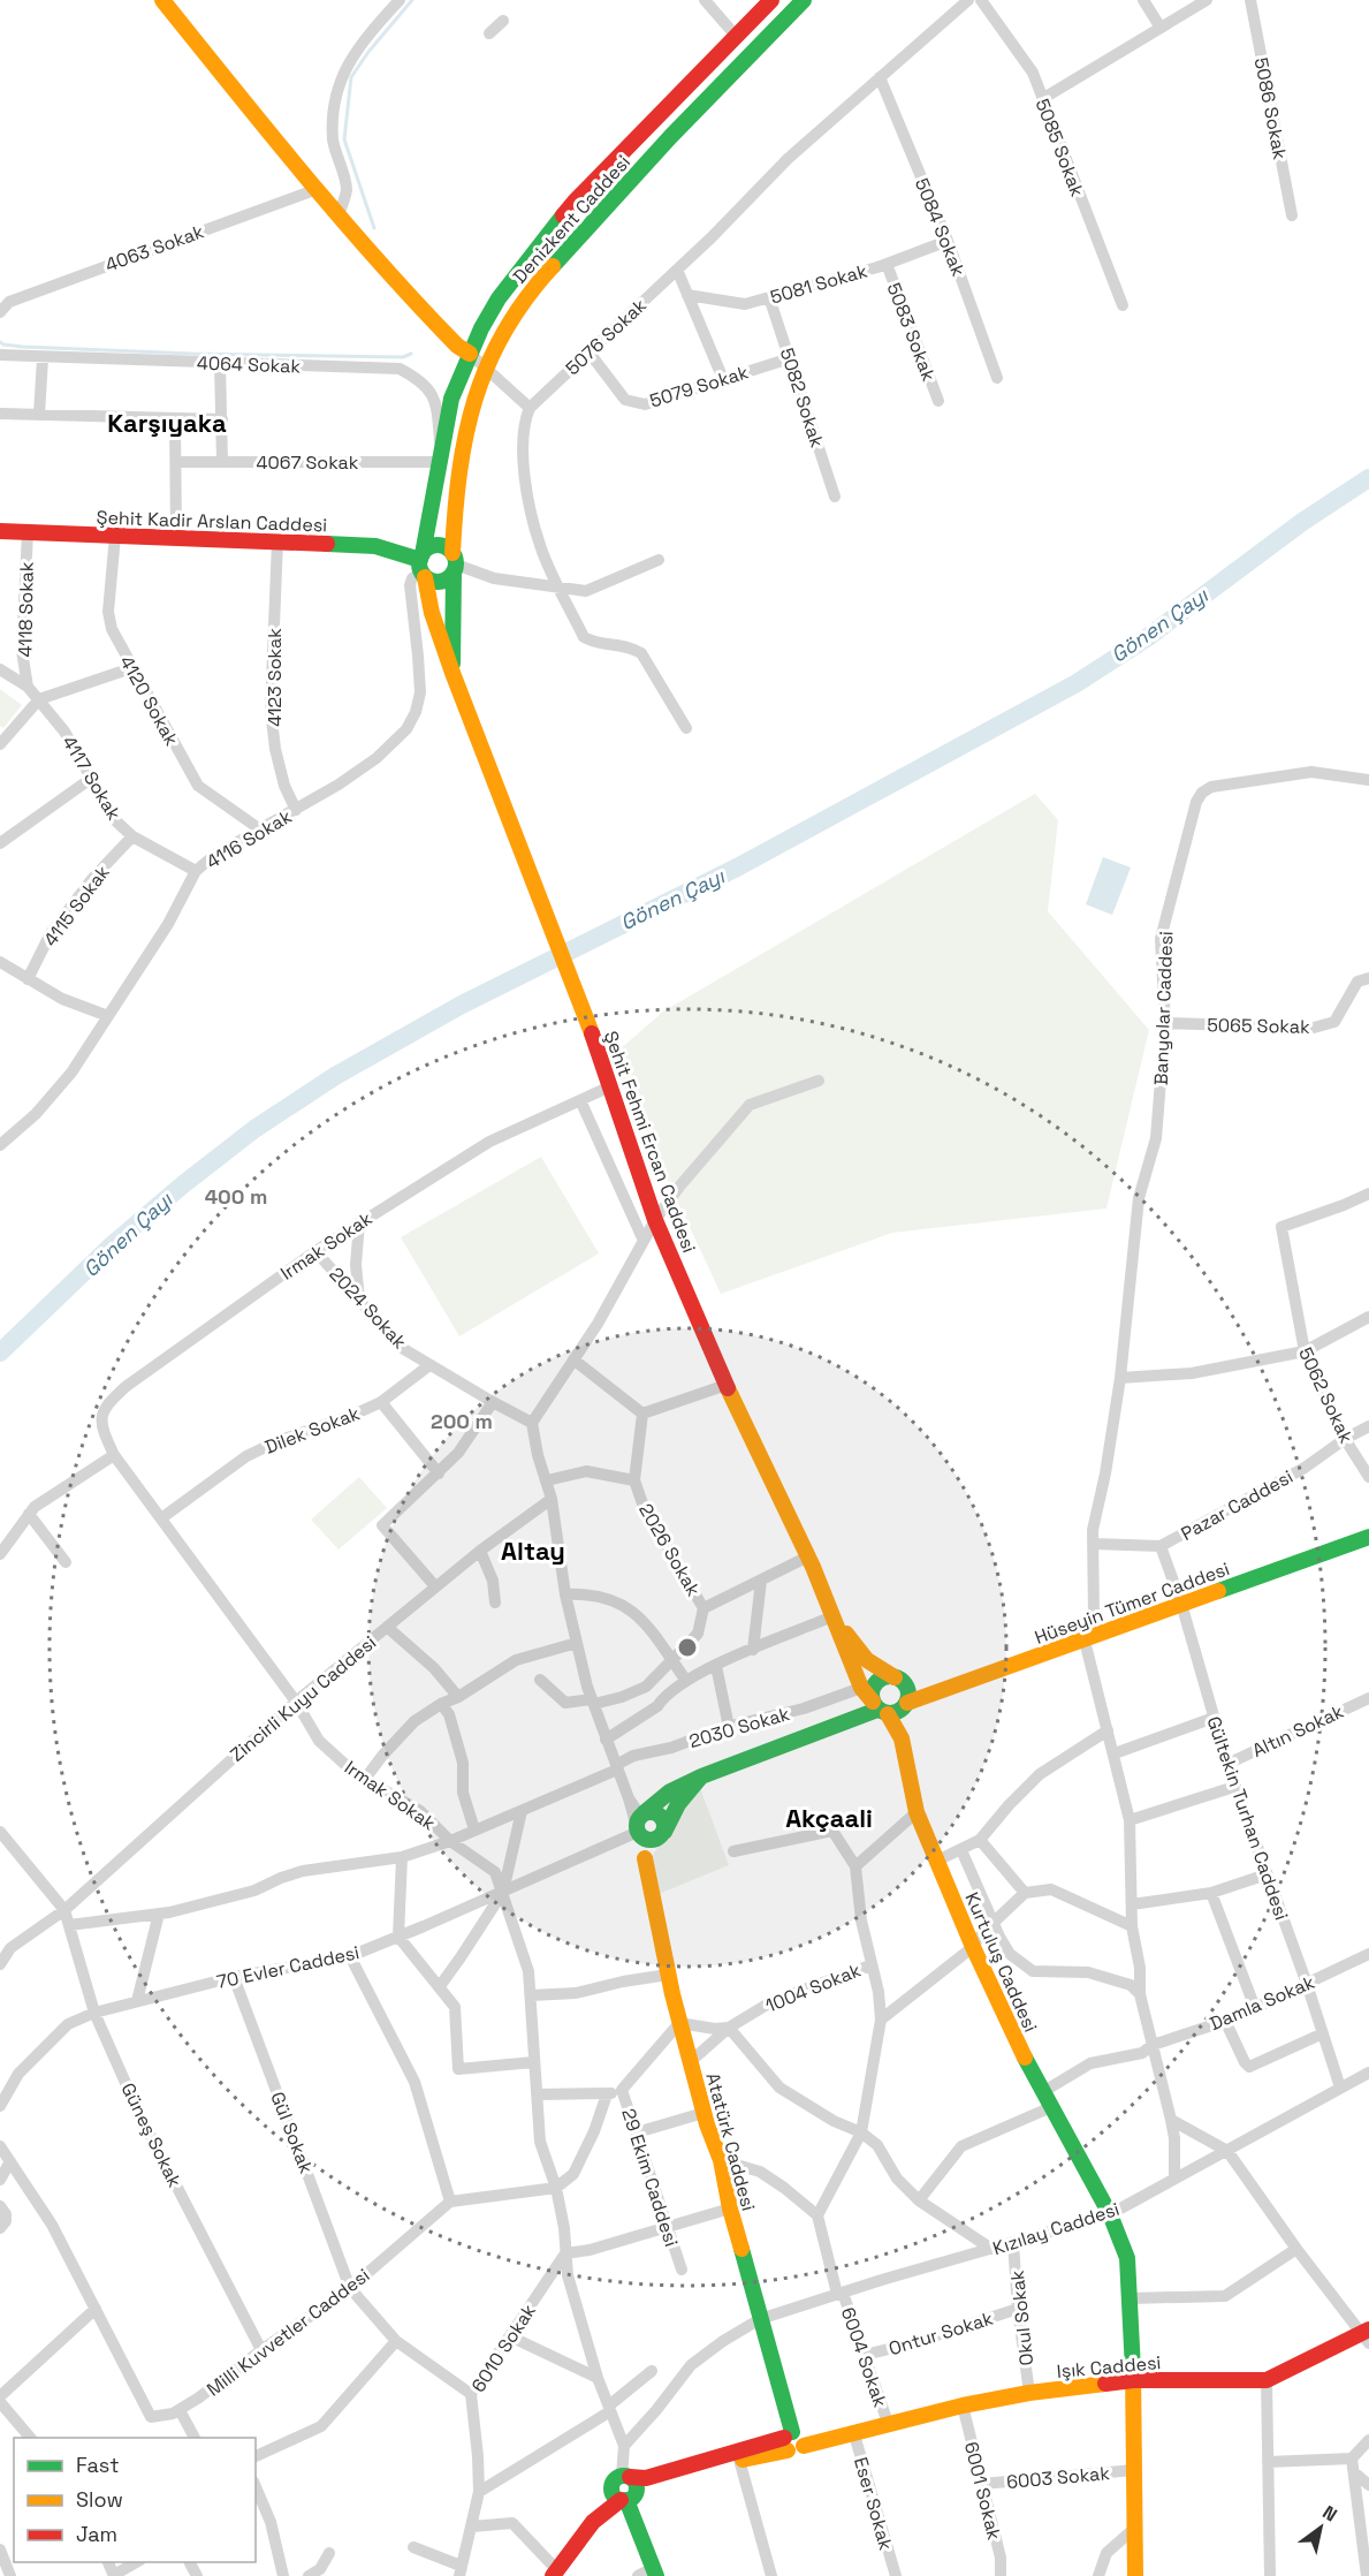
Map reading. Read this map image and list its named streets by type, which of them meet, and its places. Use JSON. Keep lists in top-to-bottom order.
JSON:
{
  "streets": {
    "main road": [
      "Denizkent Caddesi",
      "Şehit Kadir Arslan Caddesi",
      "Şehit Fehmi Ercan Caddesi",
      "Hüseyin Tümer Caddesi",
      "Kurtuluş Caddesi",
      "Atatürk Caddesi",
      "Işık Caddesi"
    ],
    "street": [
      "5086 Sokak",
      "5085 Sokak",
      "5084 Sokak",
      "4063 Sokak",
      "5081 Sokak",
      "5083 Sokak",
      "5076 Sokak",
      "4064 Sokak",
      "5079 Sokak",
      "5082 Sokak",
      "4067 Sokak",
      "4118 Sokak",
      "4123 Sokak",
      "4120 Sokak",
      "4117 Sokak",
      "4116 Sokak",
      "4115 Sokak",
      "Banyolar Caddesi",
      "5065 Sokak",
      "Irmak Sokak",
      "2024 Sokak",
      "5062 Sokak",
      "Dilek Sokak",
      "Pazar Caddesi",
      "2026 Sokak",
      "Zincirli Kuyu Caddesi",
      "2030 Sokak",
      "Altın Sokak",
      "Gültekin Turhan Caddesi",
      "70 Evler Caddesi",
      "1004 Sokak",
      "Damla Sokak",
      "Gül Sokak",
      "Güneş Sokak",
      "29 Ekim Caddesi",
      "Kızılay Caddesi",
      "Okul Sokak",
      "Milli Kuvvetler Caddesi",
      "Ontur Sokak",
      "6010 Sokak",
      "6004 Sokak",
      "6003 Sokak",
      "6001 Sokak",
      "Eser Sokak"
    ]
  },
  "crossings": [
    ["Denizkent Caddesi", "4064 Sokak"],
    ["Denizkent Caddesi", "4067 Sokak"],
    ["Denizkent Caddesi", "Şehit Kadir Arslan Caddesi"],
    ["Denizkent Caddesi", "4116 Sokak"],
    ["Denizkent Caddesi", "Şehit Fehmi Ercan Caddesi"],
    ["5084 Sokak", "5081 Sokak"],
    ["5084 Sokak", "5076 Sokak"],
    ["5081 Sokak", "5083 Sokak"],
    ["5081 Sokak", "5082 Sokak"],
    ["5076 Sokak", "5079 Sokak"],
    ["4064 Sokak", "4067 Sokak"],
    ["5079 Sokak", "5082 Sokak"],
    ["Şehit Kadir Arslan Caddesi", "4118 Sokak"],
    ["Şehit Kadir Arslan Caddesi", "4123 Sokak"],
    ["Şehit Kadir Arslan Caddesi", "4120 Sokak"],
    ["Şehit Kadir Arslan Caddesi", "4116 Sokak"],
    ["Şehit Kadir Arslan Caddesi", "Şehit Fehmi Ercan Caddesi"],
    ["4118 Sokak", "4117 Sokak"],
    ["4123 Sokak", "4116 Sokak"],
    ["4120 Sokak", "4116 Sokak"],
    ["4117 Sokak", "4116 Sokak"],
    ["4117 Sokak", "4115 Sokak"],
    ["4116 Sokak", "Şehit Fehmi Ercan Caddesi"],
    ["Banyolar Caddesi", "5065 Sokak"],
    ["Banyolar Caddesi", "Pazar Caddesi"],
    ["Banyolar Caddesi", "Hüseyin Tümer Caddesi"],
    ["Şehit Fehmi Ercan Caddesi", "Irmak Sokak"],
    ["Şehit Fehmi Ercan Caddesi", "Hüseyin Tümer Caddesi"],
    ["Şehit Fehmi Ercan Caddesi", "2030 Sokak"],
    ["Şehit Fehmi Ercan Caddesi", "Kurtuluş Caddesi"],
    ["Irmak Sokak", "2024 Sokak"],
    ["Irmak Sokak", "Dilek Sokak"],
    ["Irmak Sokak", "Zincirli Kuyu Caddesi"],
    ["Irmak Sokak", "2030 Sokak"],
    ["Irmak Sokak", "70 Evler Caddesi"],
    ["2024 Sokak", "Dilek Sokak"],
    ["5062 Sokak", "Pazar Caddesi"],
    ["Pazar Caddesi", "Gültekin Turhan Caddesi"],
    ["Hüseyin Tümer Caddesi", "Gültekin Turhan Caddesi"],
    ["Hüseyin Tümer Caddesi", "Kurtuluş Caddesi"],
    ["Zincirli Kuyu Caddesi", "Güneş Sokak"],
    ["2030 Sokak", "Güneş Sokak"],
    ["Altın Sokak", "Gültekin Turhan Caddesi"],
    ["Gültekin Turhan Caddesi", "Damla Sokak"],
    ["Gültekin Turhan Caddesi", "Kızılay Caddesi"],
    ["Kurtuluş Caddesi", "Damla Sokak"],
    ["Kurtuluş Caddesi", "Kızılay Caddesi"],
    ["Kurtuluş Caddesi", "Işık Caddesi"],
    ["Kurtuluş Caddesi", "6003 Sokak"],
    ["70 Evler Caddesi", "Gül Sokak"],
    ["70 Evler Caddesi", "Güneş Sokak"],
    ["70 Evler Caddesi", "Atatürk Caddesi"],
    ["1004 Sokak", "Atatürk Caddesi"],
    ["Gül Sokak", "Milli Kuvvetler Caddesi"],
    ["Güneş Sokak", "Milli Kuvvetler Caddesi"],
    ["Atatürk Caddesi", "29 Ekim Caddesi"],
    ["Atatürk Caddesi", "Kızılay Caddesi"],
    ["Atatürk Caddesi", "Işık Caddesi"],
    ["Kızılay Caddesi", "Okul Sokak"],
    ["Kızılay Caddesi", "6004 Sokak"],
    ["Okul Sokak", "Ontur Sokak"],
    ["Okul Sokak", "Işık Caddesi"],
    ["Ontur Sokak", "6004 Sokak"],
    ["6004 Sokak", "Işık Caddesi"],
    ["Işık Caddesi", "6001 Sokak"],
    ["Işık Caddesi", "Eser Sokak"],
    ["6003 Sokak", "6001 Sokak"]
  ],
  "districts": ["Karşıyaka", "Altay", "Akçaali"],
  "water": ["Gönen Çayı"],
  "legend": ["Fast", "Slow", "Jam"],
  "north": "top right",
  "rings": ["400 m", "200 m"]
}
